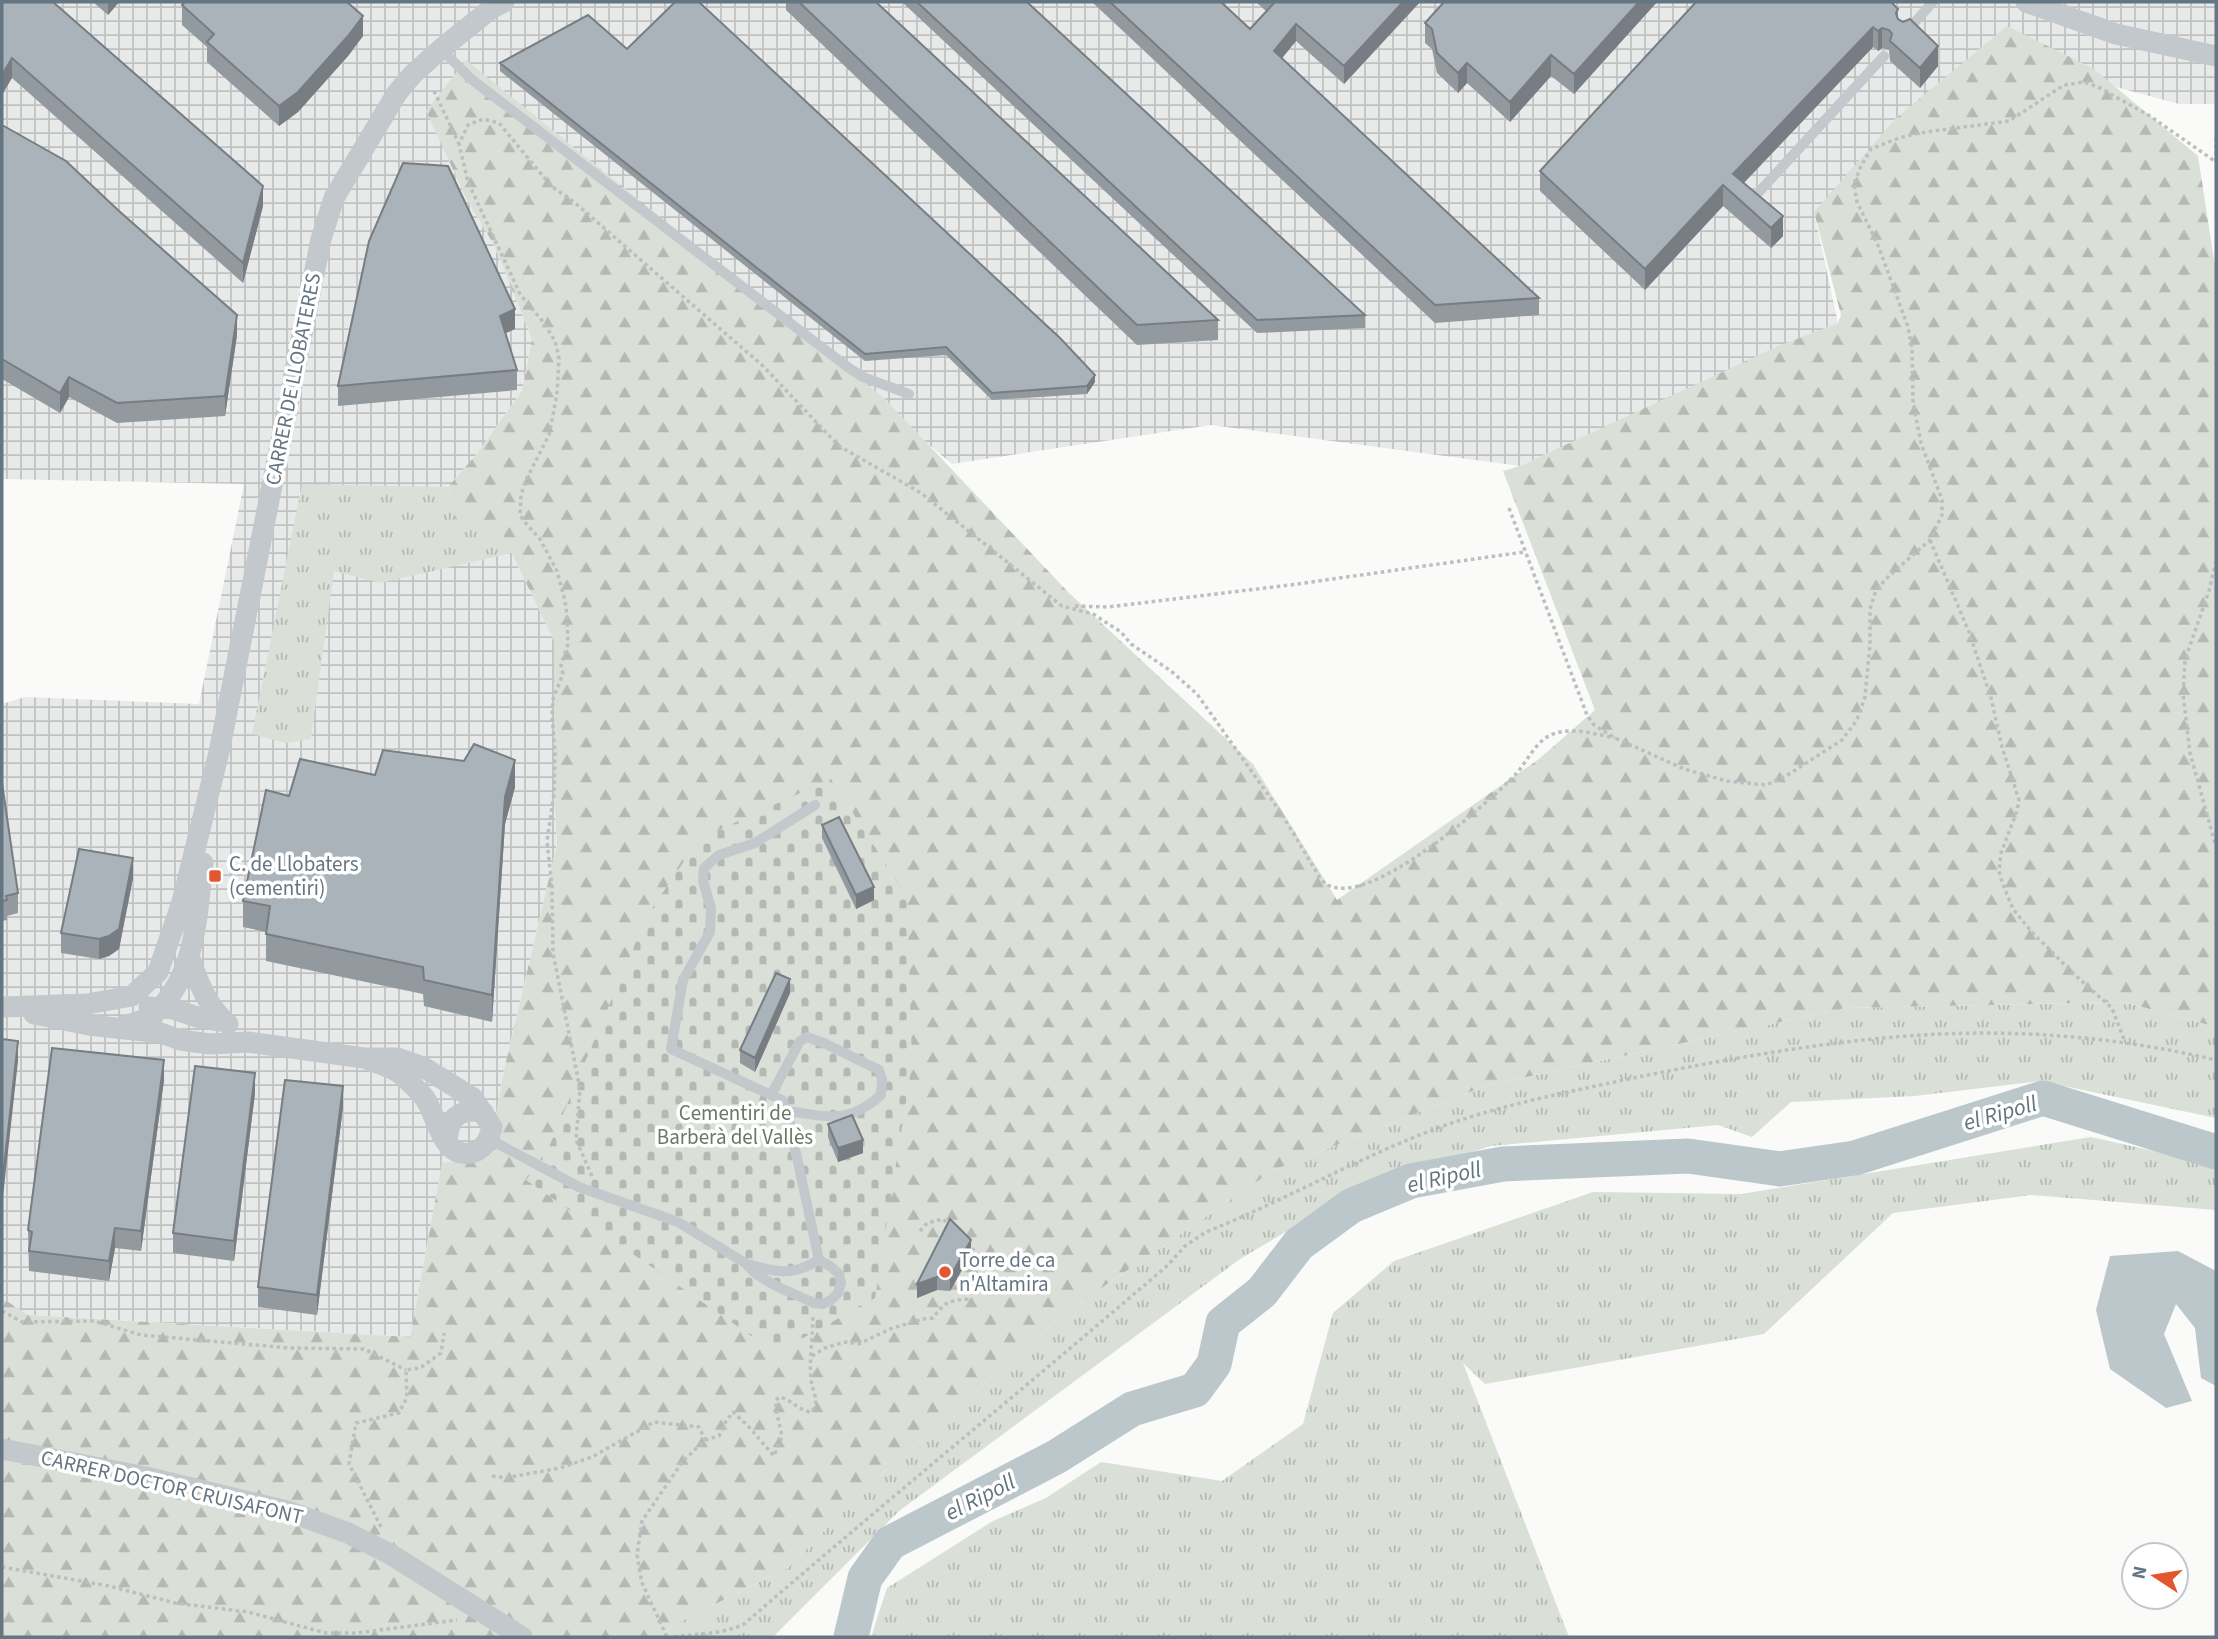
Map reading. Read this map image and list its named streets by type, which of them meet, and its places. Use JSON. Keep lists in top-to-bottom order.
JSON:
{
  "streets": {
    "street": ["CARRER DE LLOBATERES", "CARRER DOCTOR CRUISAFONT"]
  },
  "water": ["el Ripoll"],
  "parks": ["Cementiri de Barberà del Vallès"],
  "places": {
    "transit": ["C. de Llobaters (cementiri)"],
    "other": ["Torre de ca n'Altamira"]
  },
  "north": "left"
}
